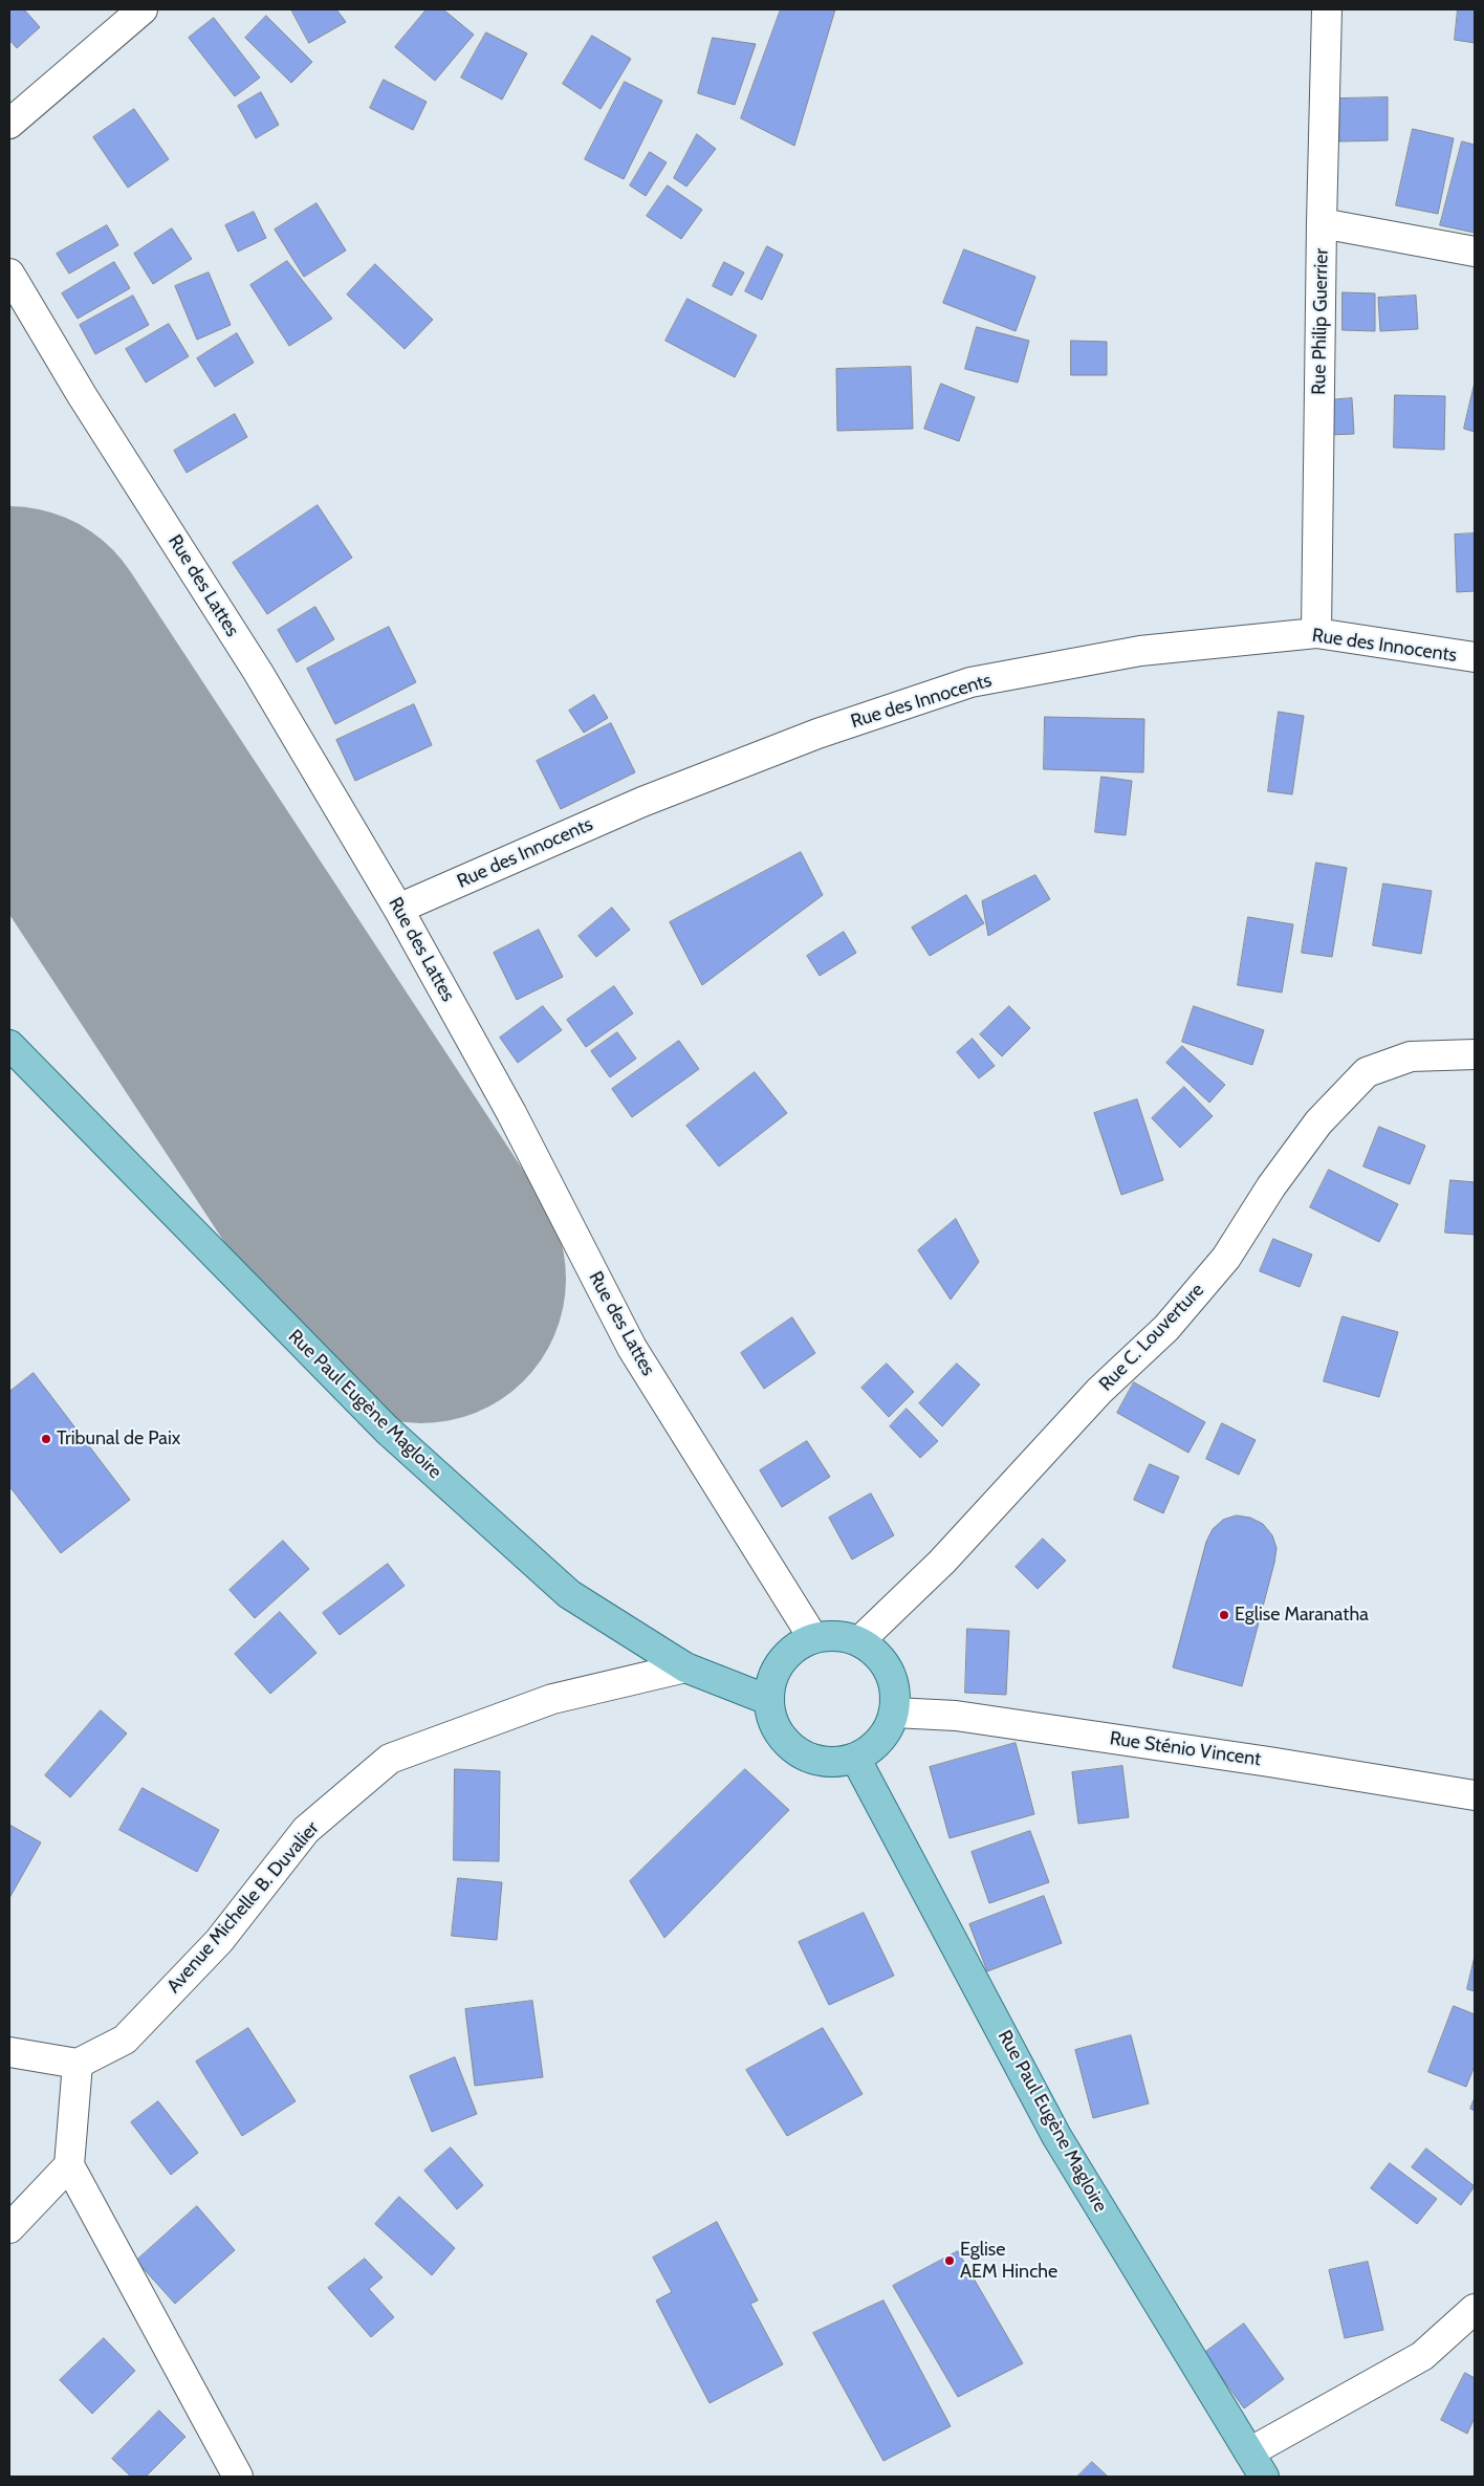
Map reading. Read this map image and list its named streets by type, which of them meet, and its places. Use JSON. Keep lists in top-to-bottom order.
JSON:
{
  "streets": {
    "main road": ["Rue Paul Eugène Magloire"],
    "street": [
      "Rue Philip Guerrier",
      "Rue des Lattes",
      "Rue des Innocents",
      "Rue C. Louverture",
      "Rue Sténio Vincent",
      "Avenue Michelle B. Duvalier"
    ]
  },
  "crossings": [
    ["Rue Philip Guerrier", "Rue des Innocents"],
    ["Rue des Lattes", "Rue des Innocents"],
    ["Rue des Lattes", "Rue C. Louverture"],
    ["Rue des Lattes", "Rue Paul Eugène Magloire"],
    ["Rue des Lattes", "Rue Sténio Vincent"],
    ["Rue C. Louverture", "Rue Paul Eugène Magloire"],
    ["Rue C. Louverture", "Rue Sténio Vincent"],
    ["Rue Paul Eugène Magloire", "Rue Sténio Vincent"],
    ["Rue Paul Eugène Magloire", "Avenue Michelle B. Duvalier"]
  ],
  "places": ["Tribunal de Paix", "Eglise Maranatha", "Eglise AEM Hinche"]
}
